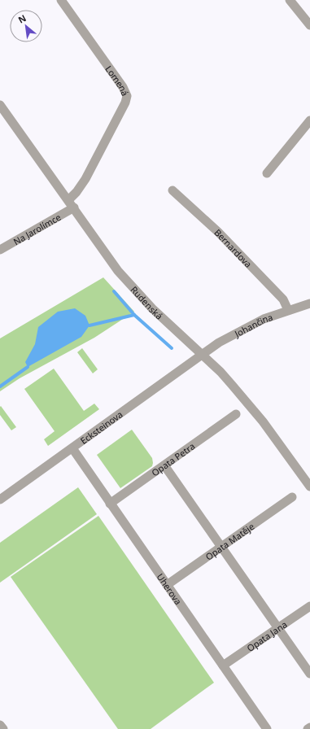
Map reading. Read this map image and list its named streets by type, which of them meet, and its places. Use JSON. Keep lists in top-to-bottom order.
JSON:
{
  "streets": {
    "street": [
      "Lomená",
      "Na Jarolímce",
      "Bernardova",
      "Rudenská",
      "Johančina",
      "Ecksteinova",
      "Opata Petra",
      "Opata Matěje",
      "Uherova",
      "Opata Jana"
    ]
  },
  "crossings": [
    ["Lomená", "Na Jarolímce"],
    ["Lomená", "Rudenská"],
    ["Na Jarolímce", "Rudenská"],
    ["Bernardova", "Johančina"],
    ["Rudenská", "Johančina"],
    ["Rudenská", "Ecksteinova"],
    ["Johančina", "Ecksteinova"],
    ["Ecksteinova", "Uherova"],
    ["Opata Petra", "Uherova"],
    ["Opata Matěje", "Uherova"],
    ["Uherova", "Opata Jana"]
  ],
  "north": "top left"
}
